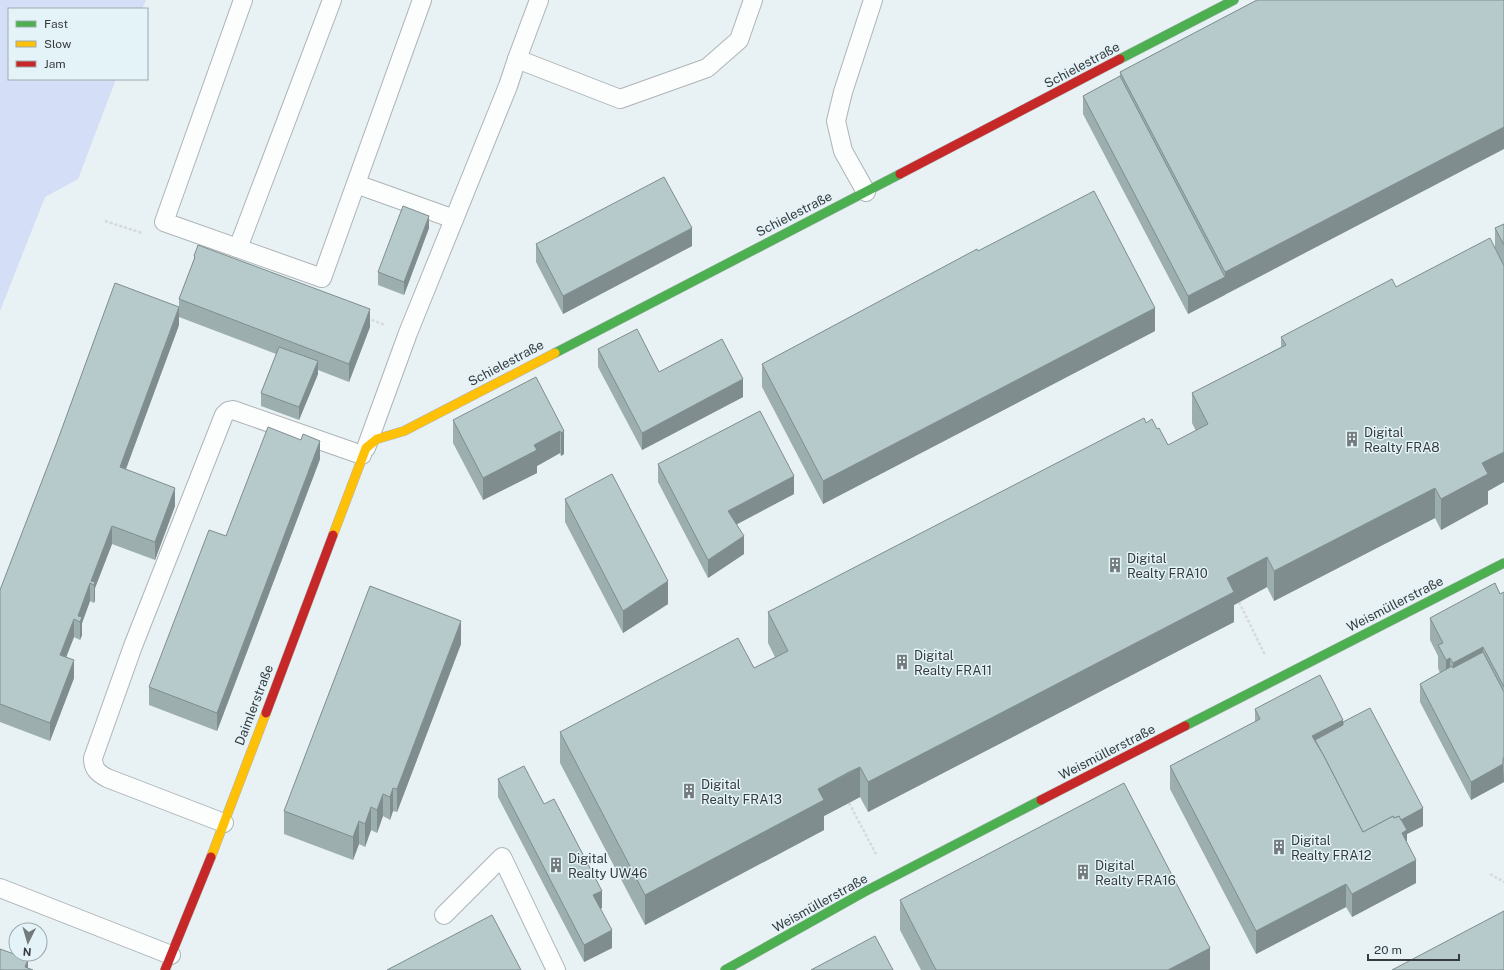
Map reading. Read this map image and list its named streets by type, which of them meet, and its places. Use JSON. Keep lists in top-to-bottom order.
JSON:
{
  "streets": {
    "street": ["Schielestraße", "Weismüllerstraße", "Daimlerstraße"]
  },
  "crossings": [
    ["Schielestraße", "Daimlerstraße"]
  ],
  "places": {
    "building": [
      "Digital Realty FRA8",
      "Digital Realty FRA10",
      "Digital Realty FRA11",
      "Digital Realty FRA13",
      "Digital Realty FRA12",
      "Digital Realty UW46",
      "Digital Realty FRA16"
    ]
  },
  "legend": ["Fast", "Slow", "Jam"],
  "scale_bar": "20 m",
  "north": "bottom"
}
